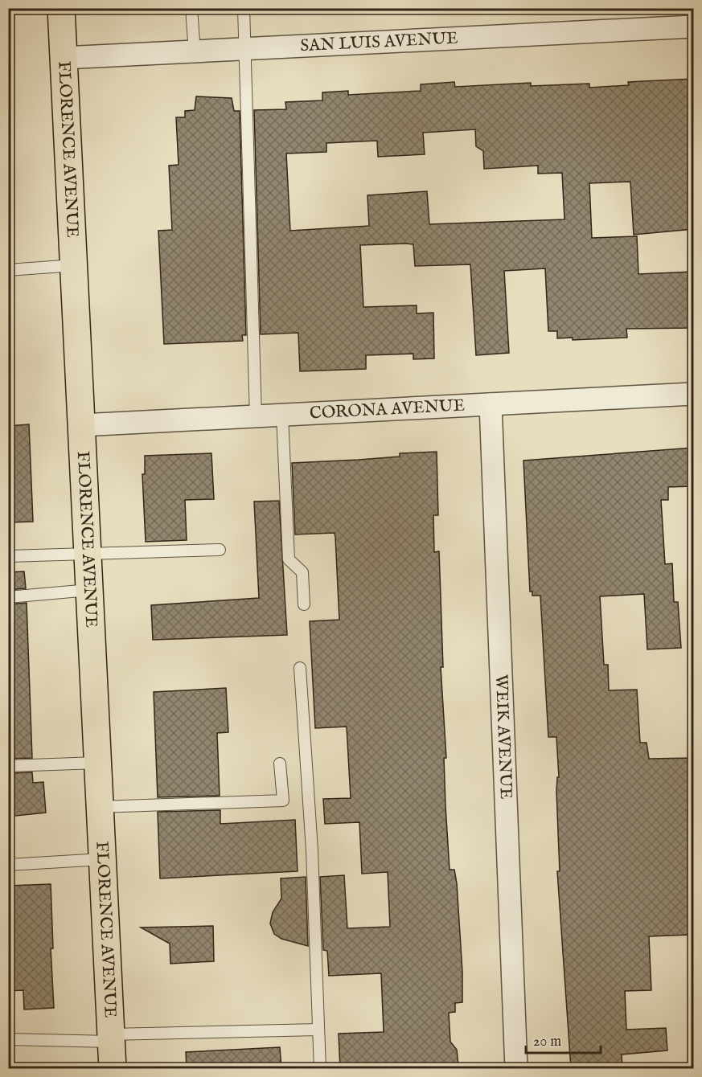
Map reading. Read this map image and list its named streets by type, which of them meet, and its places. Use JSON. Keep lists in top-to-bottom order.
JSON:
{
  "streets": {
    "main road": ["FLORENCE AVENUE"],
    "street": ["SAN LUIS AVENUE", "CORONA AVENUE", "WEIK AVENUE"]
  },
  "crossings": [
    ["SAN LUIS AVENUE", "FLORENCE AVENUE"],
    ["FLORENCE AVENUE", "CORONA AVENUE"],
    ["CORONA AVENUE", "WEIK AVENUE"]
  ],
  "scale_bar": "20 m"
}
